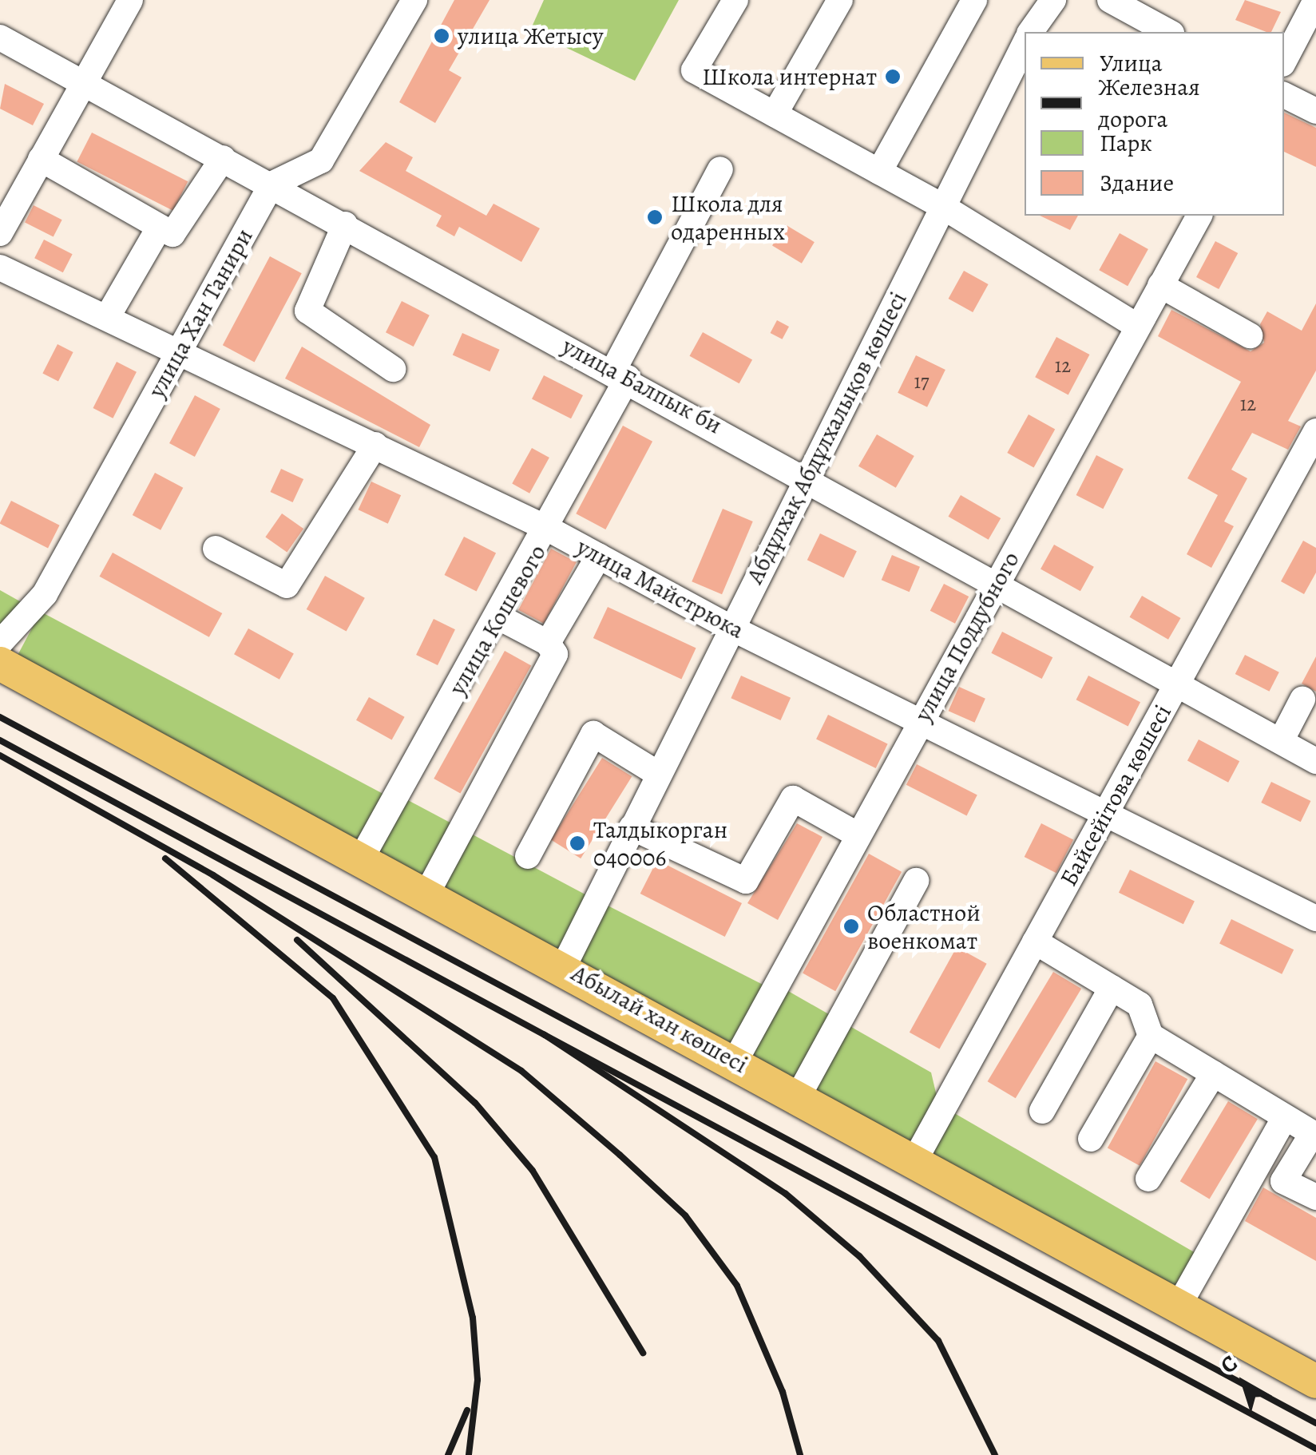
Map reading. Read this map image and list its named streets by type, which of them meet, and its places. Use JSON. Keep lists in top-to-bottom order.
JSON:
{
  "streets": {
    "main road": ["Абылай хан көшесі"],
    "street": [
      "улица Хан Танири",
      "улица Балпык би",
      "Абдұлхақ Абдұлхалықов көшесі",
      "улица Майстрюка",
      "улица Кошевого",
      "улица Поддубного",
      "Байсейітова көшесі"
    ]
  },
  "crossings": [
    ["улица Хан Танири", "улица Балпык би"],
    ["улица Хан Танири", "улица Майстрюка"],
    ["улица Балпык би", "Абдұлхақ Абдұлхалықов көшесі"],
    ["улица Балпык би", "улица Кошевого"],
    ["улица Балпык би", "улица Поддубного"],
    ["улица Балпык би", "Байсейітова көшесі"],
    ["Абдұлхақ Абдұлхалықов көшесі", "улица Майстрюка"],
    ["Абдұлхақ Абдұлхалықов көшесі", "Абылай хан көшесі"],
    ["улица Майстрюка", "улица Кошевого"],
    ["улица Майстрюка", "улица Поддубного"],
    ["улица Майстрюка", "Байсейітова көшесі"],
    ["улица Кошевого", "Абылай хан көшесі"],
    ["улица Поддубного", "Абылай хан көшесі"],
    ["Байсейітова көшесі", "Абылай хан көшесі"]
  ],
  "places": [
    "улица Жетысу",
    "Школа интернат",
    "Школа для одаренных",
    "Талдыкорган 040006",
    "Областной военкомат"
  ],
  "house_numbers": ["12", "17", "12"],
  "legend": [
    "Улица",
    "Железная дорога",
    "Парк",
    "Здание"
  ],
  "north": "top left"
}
